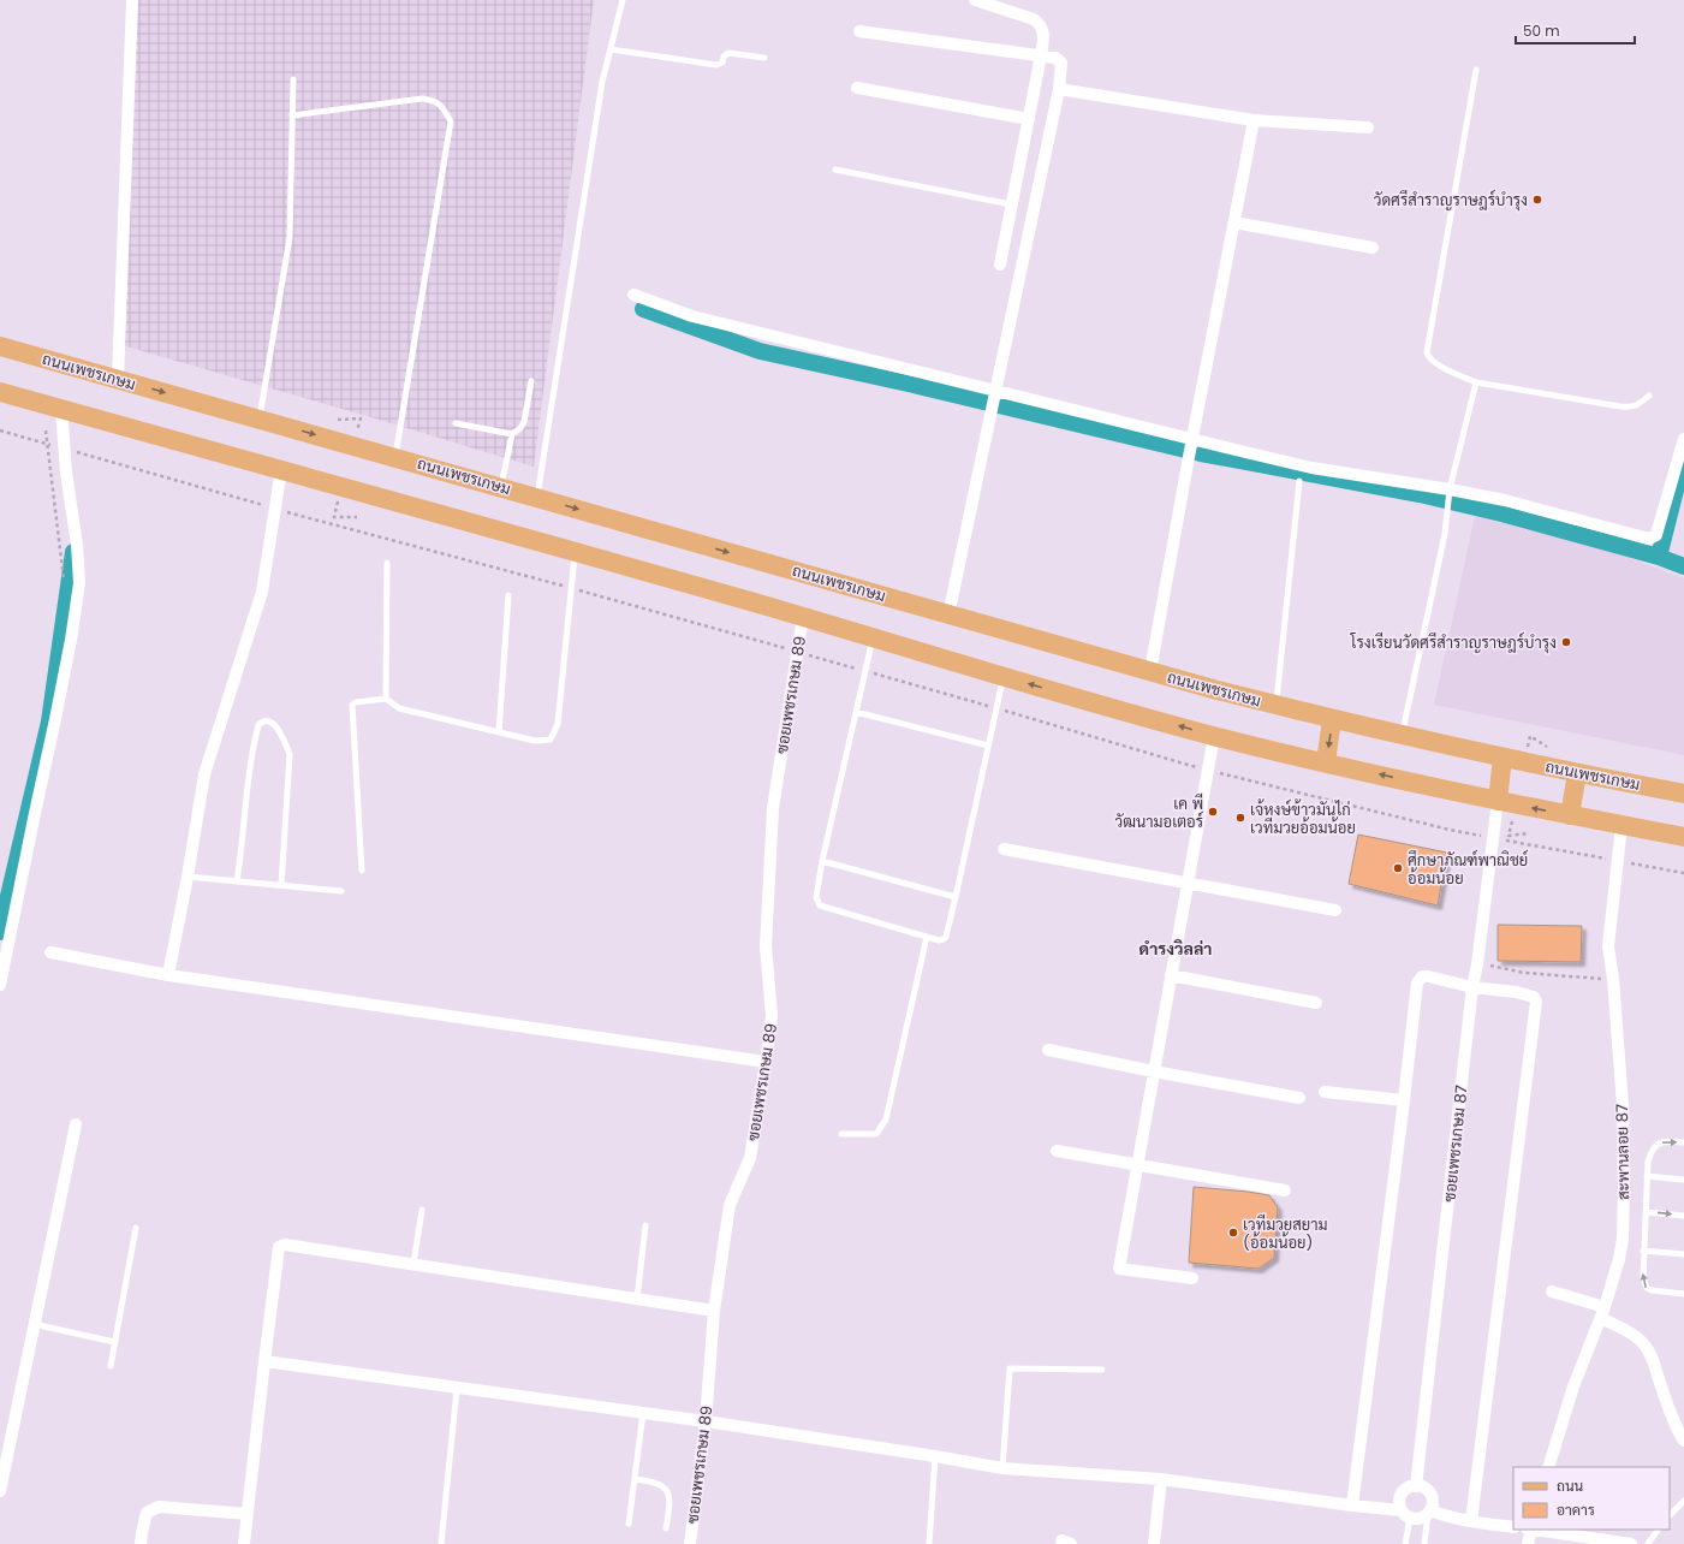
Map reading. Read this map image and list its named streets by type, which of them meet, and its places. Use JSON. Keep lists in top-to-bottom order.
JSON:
{
  "streets": {
    "main road": ["ถนนเพชรเกษม"],
    "street": ["ซอยเพชรเกษม 89", "ซอยเพชรเกษม 87", "สะพานลอย 87"]
  },
  "districts": ["ดำรงวิลล่า"],
  "places": [
    "วัดศรีสําราญราษฎร์บํารุง",
    "โรงเรียนวัดศรีสําราญราษฎร์บํารุง",
    "เค พี วัฒนามอเตอร์",
    "เจ้หงษ์ข้าวมันไก่ เวทีมวยอ้อมน้อย",
    "ศึกษาภัณฑ์พาณิชย์ อ้อมน้อย",
    "เวทีมวยสยาม (อ้อมน้อย)"
  ],
  "legend": ["ถนน", "อาคาร"],
  "scale_bar": "50 m"
}
